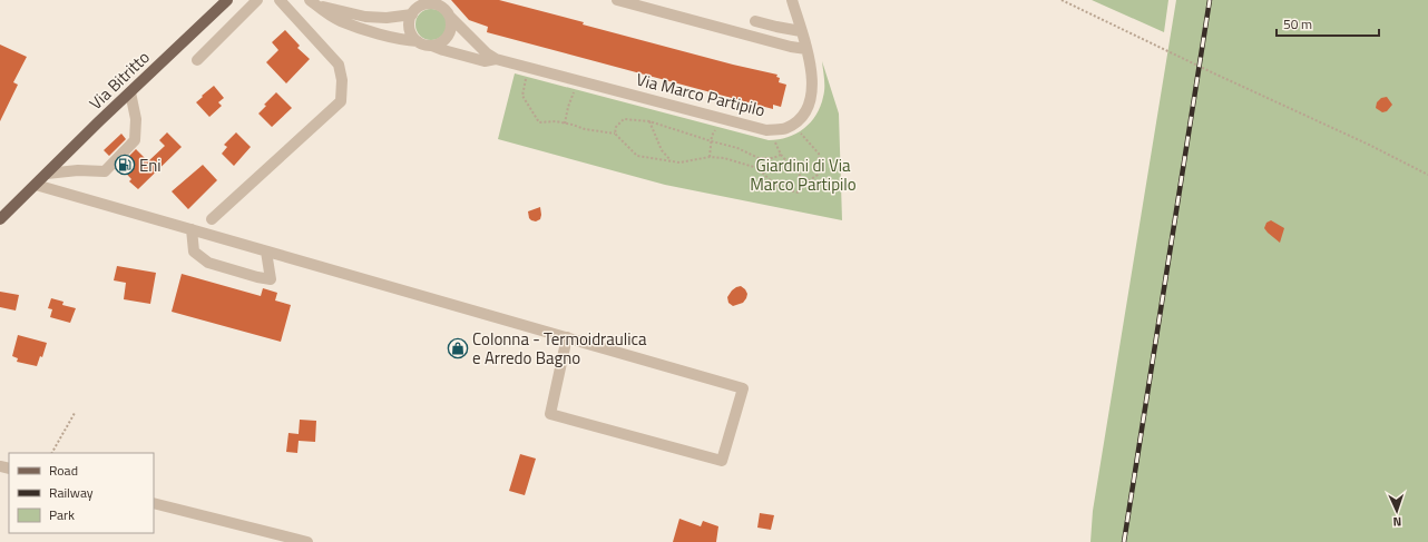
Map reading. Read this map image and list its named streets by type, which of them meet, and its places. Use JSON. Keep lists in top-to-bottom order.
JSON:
{
  "streets": {
    "main road": ["Via Bitritto"],
    "street": ["Via Marco Partipilo"]
  },
  "parks": ["Giardini di Via Marco Partipilo"],
  "places": {
    "fuel station": ["Eni"],
    "shop": ["Colonna - Termoidraulica e Arredo Bagno"]
  },
  "legend": ["Road", "Railway", "Park"],
  "scale_bar": "50 m",
  "north": "bottom"
}
